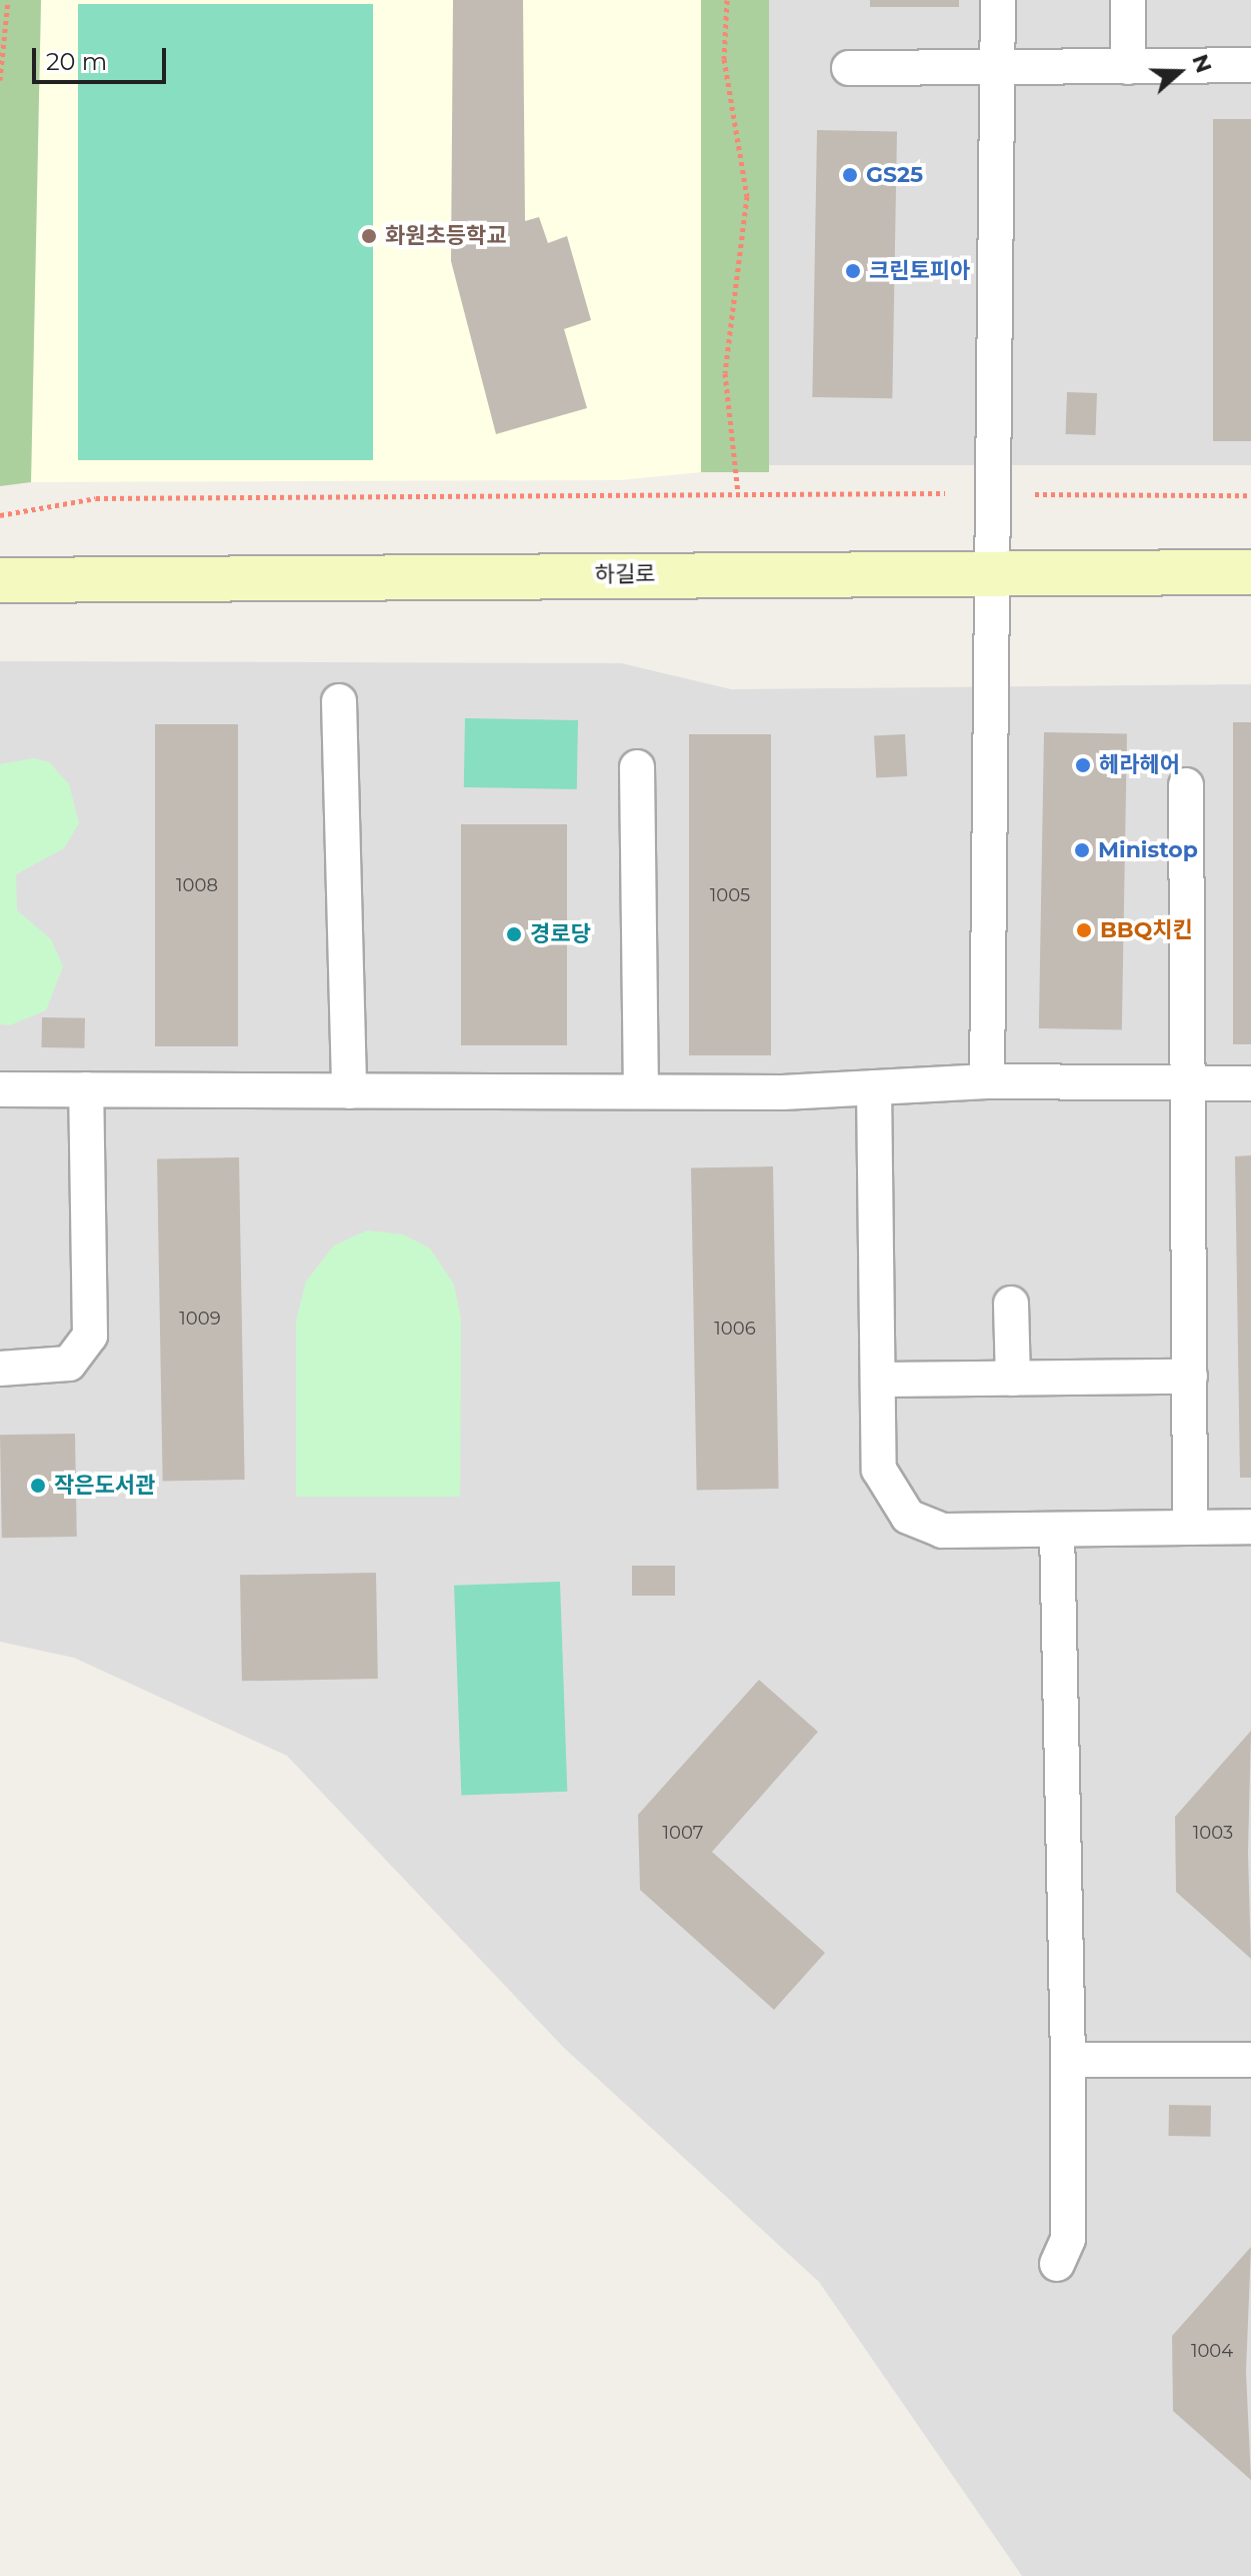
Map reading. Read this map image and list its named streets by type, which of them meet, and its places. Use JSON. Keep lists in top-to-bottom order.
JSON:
{
  "streets": {
    "street": ["하길로"]
  },
  "places": [
    "GS25",
    "화원초등학교",
    "크린토피아",
    "헤라헤어",
    "Ministop",
    "BBQ치킨",
    "경로당",
    "작은도서관"
  ],
  "house_numbers": [
    "1008",
    "1005",
    "1009",
    "1006",
    "1007",
    "1003",
    "1004"
  ],
  "scale_bar": "20 m",
  "north": "right"
}
